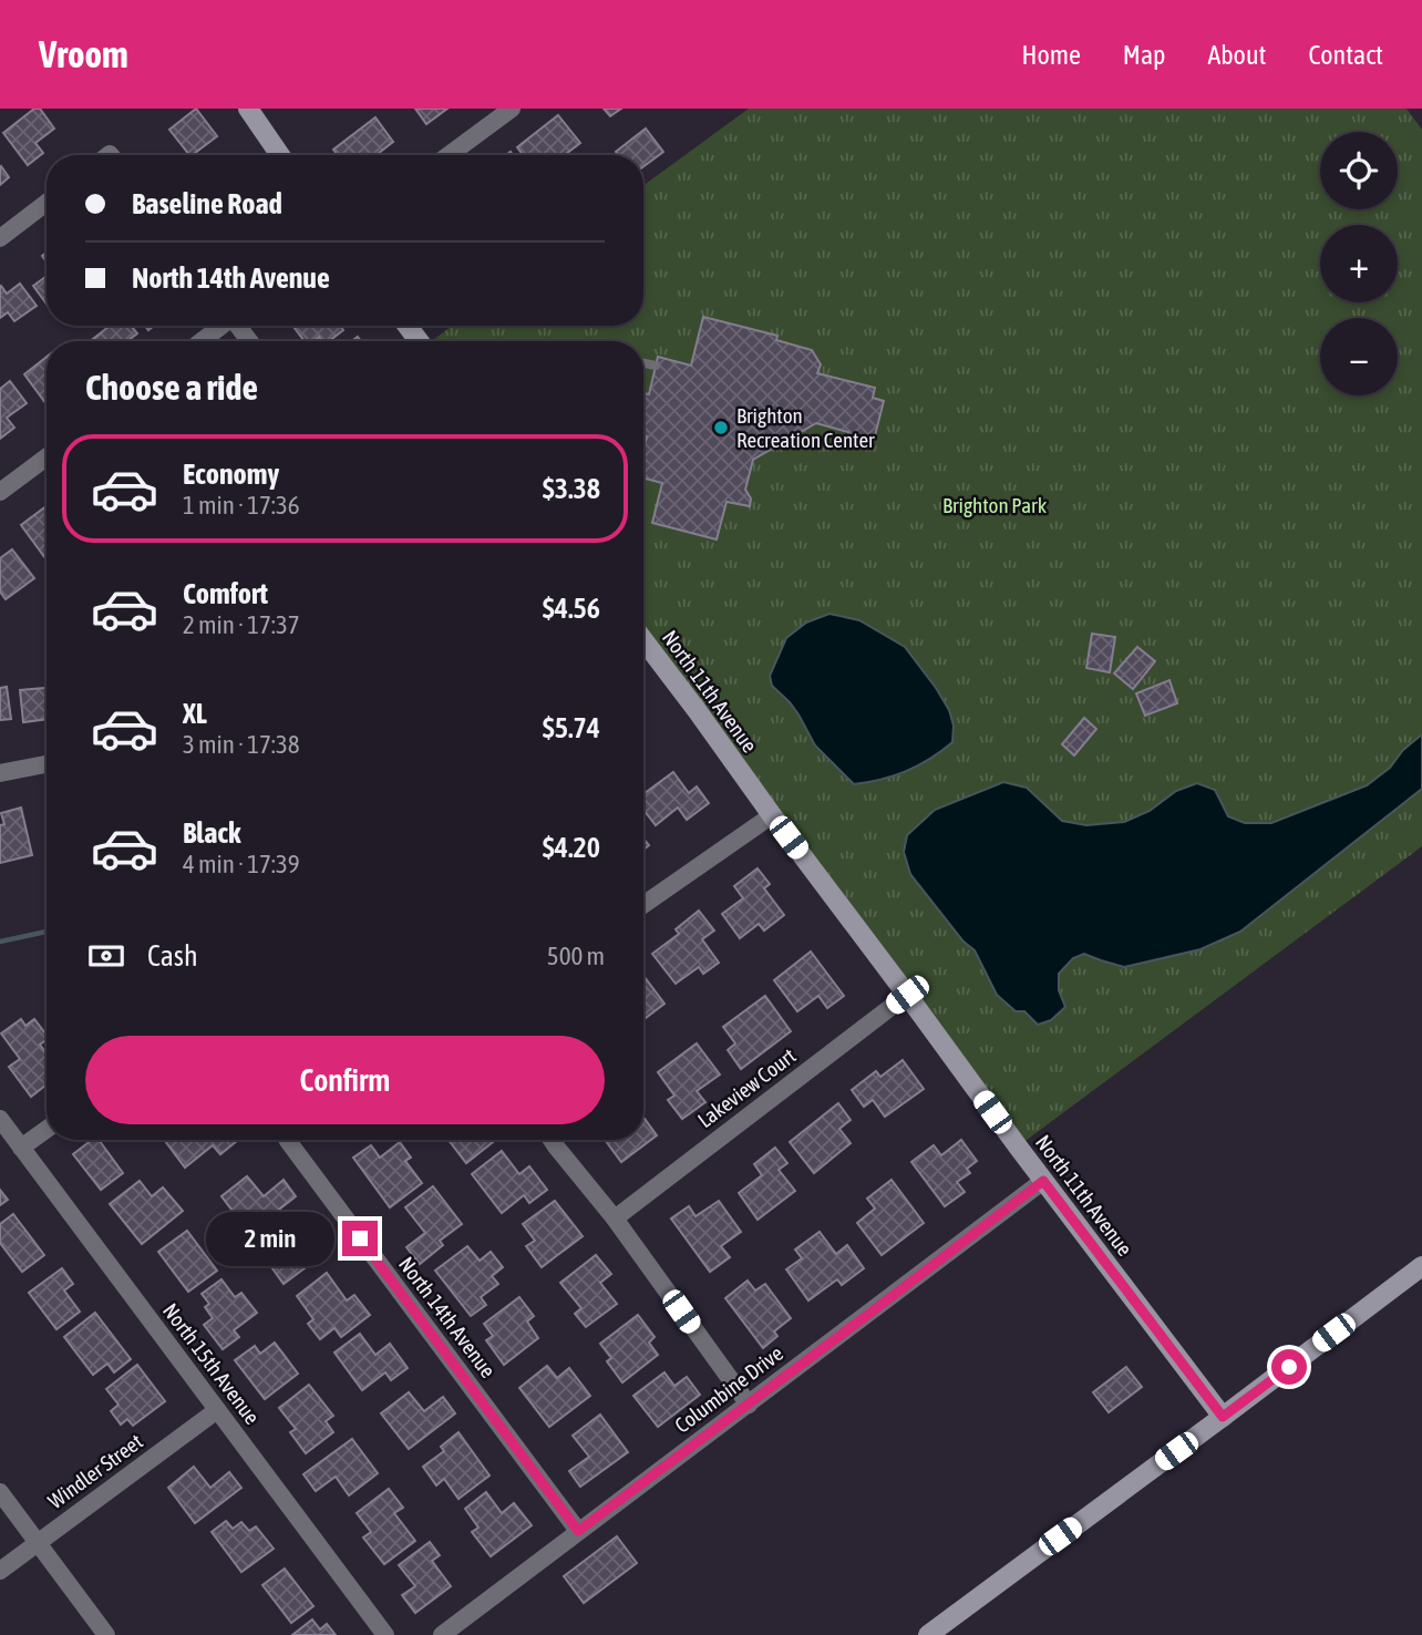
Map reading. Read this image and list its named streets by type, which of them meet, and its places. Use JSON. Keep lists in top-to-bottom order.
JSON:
{
  "streets": {
    "street": [
      "North 11th Avenue",
      "Lakeview Court",
      "North 14th Avenue",
      "North 15th Avenue",
      "Columbine Drive",
      "Windler Street"
    ]
  },
  "crossings": [
    ["North 11th Avenue", "Lakeview Court"],
    ["North 11th Avenue", "Columbine Drive"],
    ["North 14th Avenue", "Columbine Drive"],
    ["North 15th Avenue", "Windler Street"]
  ],
  "parks": ["Brighton Park"],
  "places": ["Brighton Recreation Center"],
  "page": {
    "header": "Vroom",
    "nav": [
      "Home",
      "Map",
      "About",
      "Contact"
    ],
    "map_buttons": ["+", "−"],
    "banner": ["Baseline Road", "North 14th Avenue"],
    "heading": "Choose a ride",
    "list": [
      {
        "name": "Economy",
        "note": "1 min · 17:36",
        "value": "$3.38"
      },
      {
        "name": "Comfort",
        "note": "2 min · 17:37",
        "value": "$4.56"
      },
      {
        "name": "XL",
        "note": "3 min · 17:38",
        "value": "$5.74"
      },
      {
        "name": "Black",
        "note": "4 min · 17:39",
        "value": "$4.20"
      }
    ],
    "pay": ["Cash", "500 m"],
    "buttons": "Confirm",
    "bubble": "2 min"
  }
}
